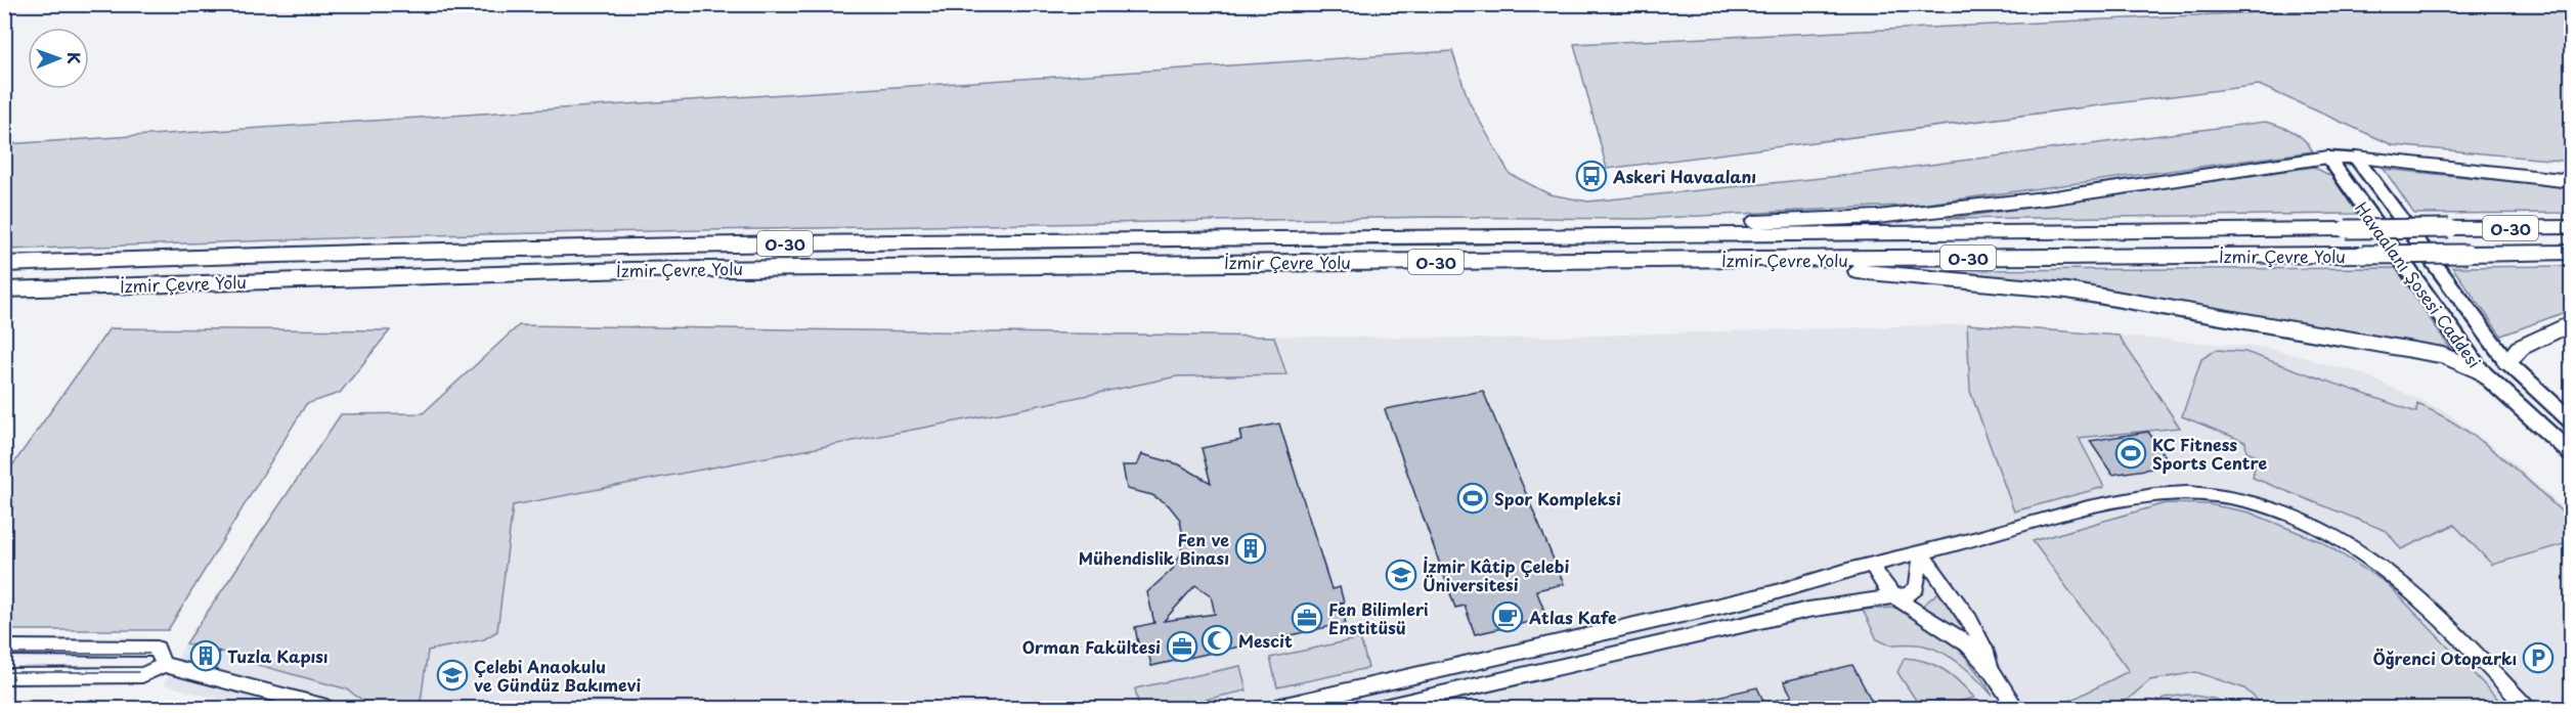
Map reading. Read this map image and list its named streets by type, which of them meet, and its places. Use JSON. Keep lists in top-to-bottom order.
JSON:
{
  "streets": {
    "highway": ["O-30", "İzmir Çevre Yolu"],
    "main road": ["Havaalanı Şosesi Caddesi"]
  },
  "places": {
    "bus stop": ["Askeri Havaalanı"],
    "sports": ["KC Fitness Sports Centre", "Spor Kompleksi"],
    "building": ["Fen ve Mühendislik Binası", "Tuzla Kapısı"],
    "school or university": ["İzmir Kâtip Çelebi Üniversitesi", "Çelebi Anaokulu ve Gündüz Bakımevi"],
    "cafe": ["Atlas Kafe"],
    "office": ["Fen Bilimleri Enstitüsü", "Orman Fakültesi"],
    "mosque": ["Mescit"],
    "parking": ["Öğrenci Otoparkı"]
  },
  "north": "right"
}
